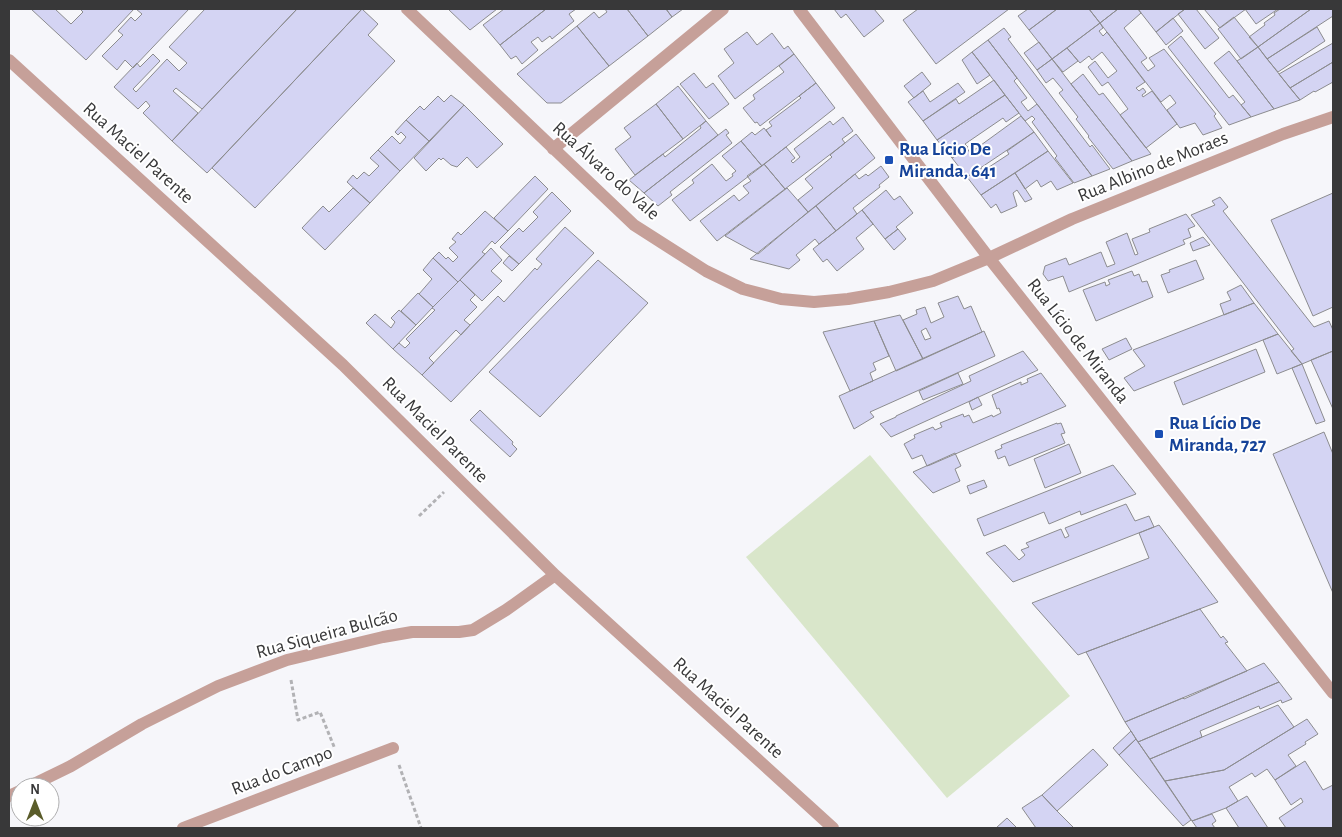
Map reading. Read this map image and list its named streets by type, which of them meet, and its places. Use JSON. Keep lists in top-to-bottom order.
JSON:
{
  "streets": {
    "street": [
      "Rua Maciel Parente",
      "Rua Albino de Moraes",
      "Rua Álvaro do Vale",
      "Rua Lício de Miranda",
      "Rua Siqueira Bulcão",
      "Rua do Campo"
    ]
  },
  "crossings": [
    ["Rua Maciel Parente", "Rua Siqueira Bulcão"],
    ["Rua Albino de Moraes", "Rua Álvaro do Vale"],
    ["Rua Albino de Moraes", "Rua Lício de Miranda"],
    ["Rua Álvaro do Vale", "Rua Lício de Miranda"]
  ],
  "places": {
    "transit": ["Rua Lício De Miranda, 641", "Rua Lício De Miranda, 727"]
  },
  "north": "top"
}
